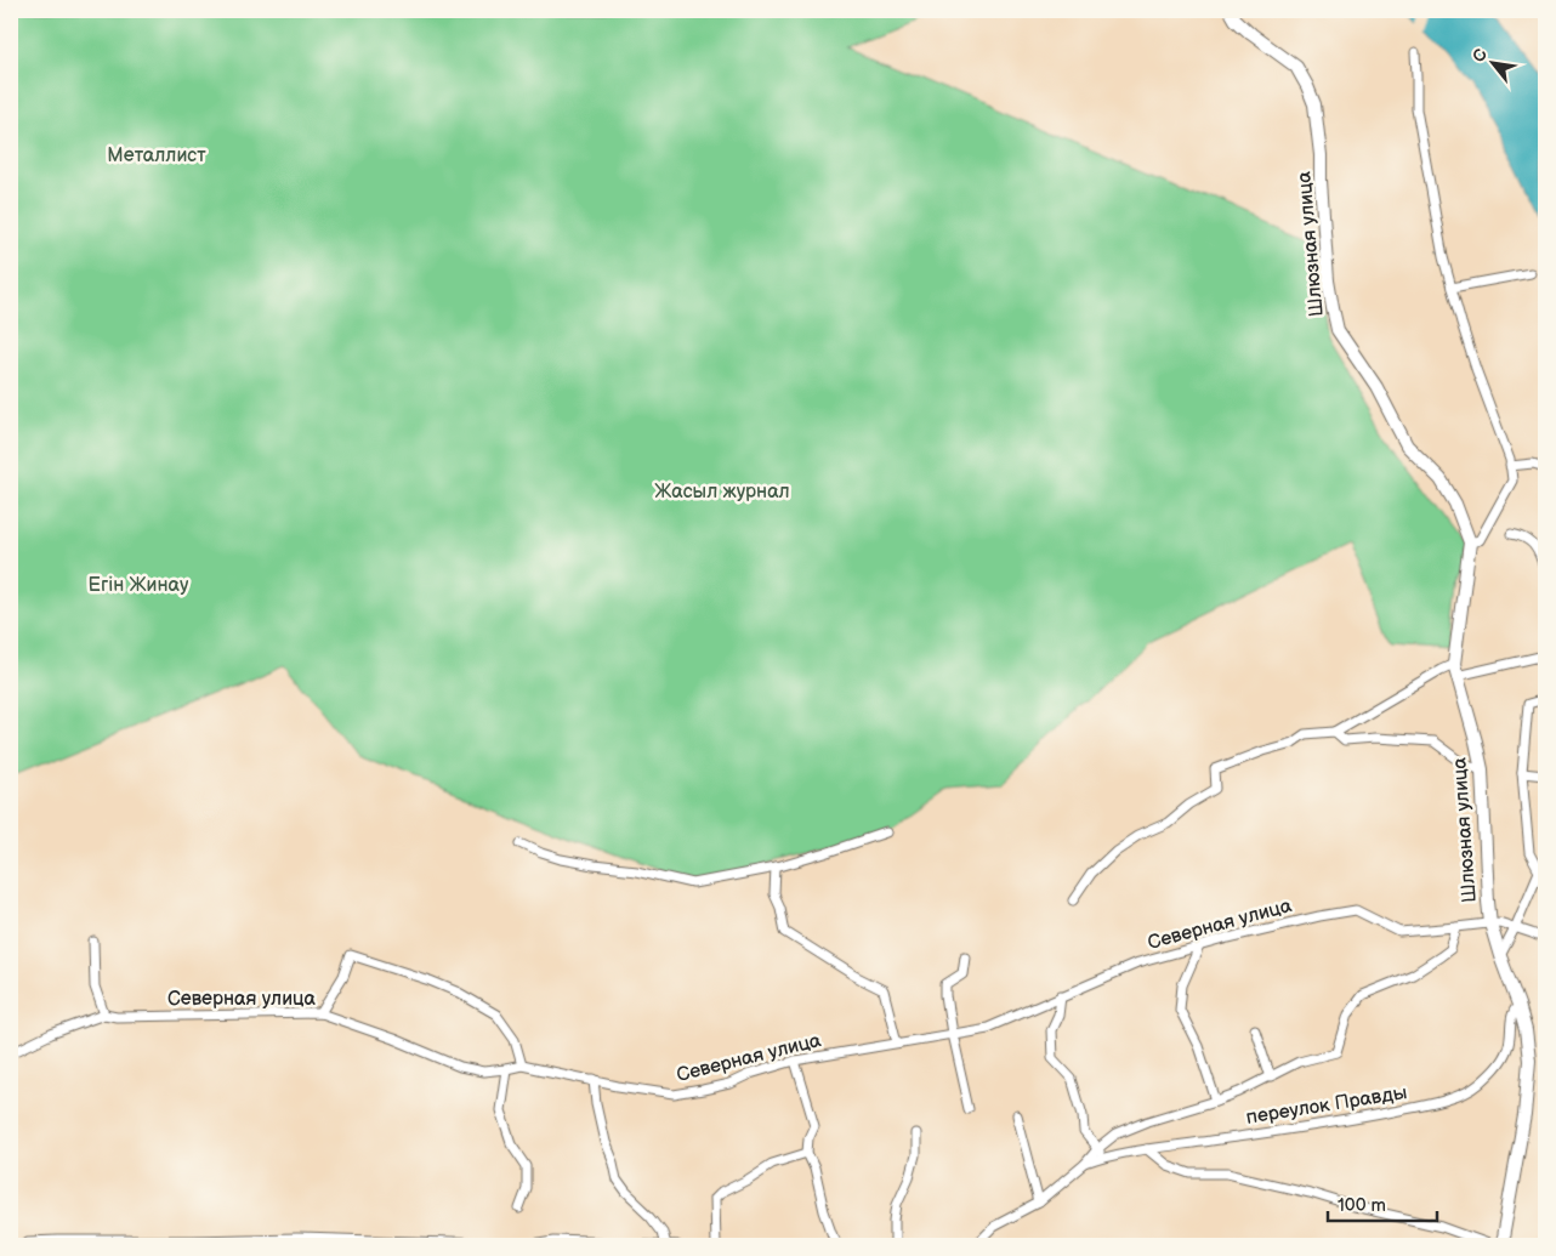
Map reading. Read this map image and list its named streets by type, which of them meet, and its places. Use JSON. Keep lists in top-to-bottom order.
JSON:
{
  "streets": {
    "street": ["Шлюзная улица", "Северная улица", "переулок Правды"]
  },
  "crossings": [
    ["Шлюзная улица", "Северная улица"]
  ],
  "parks": ["Металлист", "Жасыл журнал", "Егін Жинау"],
  "scale_bar": "100 m",
  "north": "top left"
}
